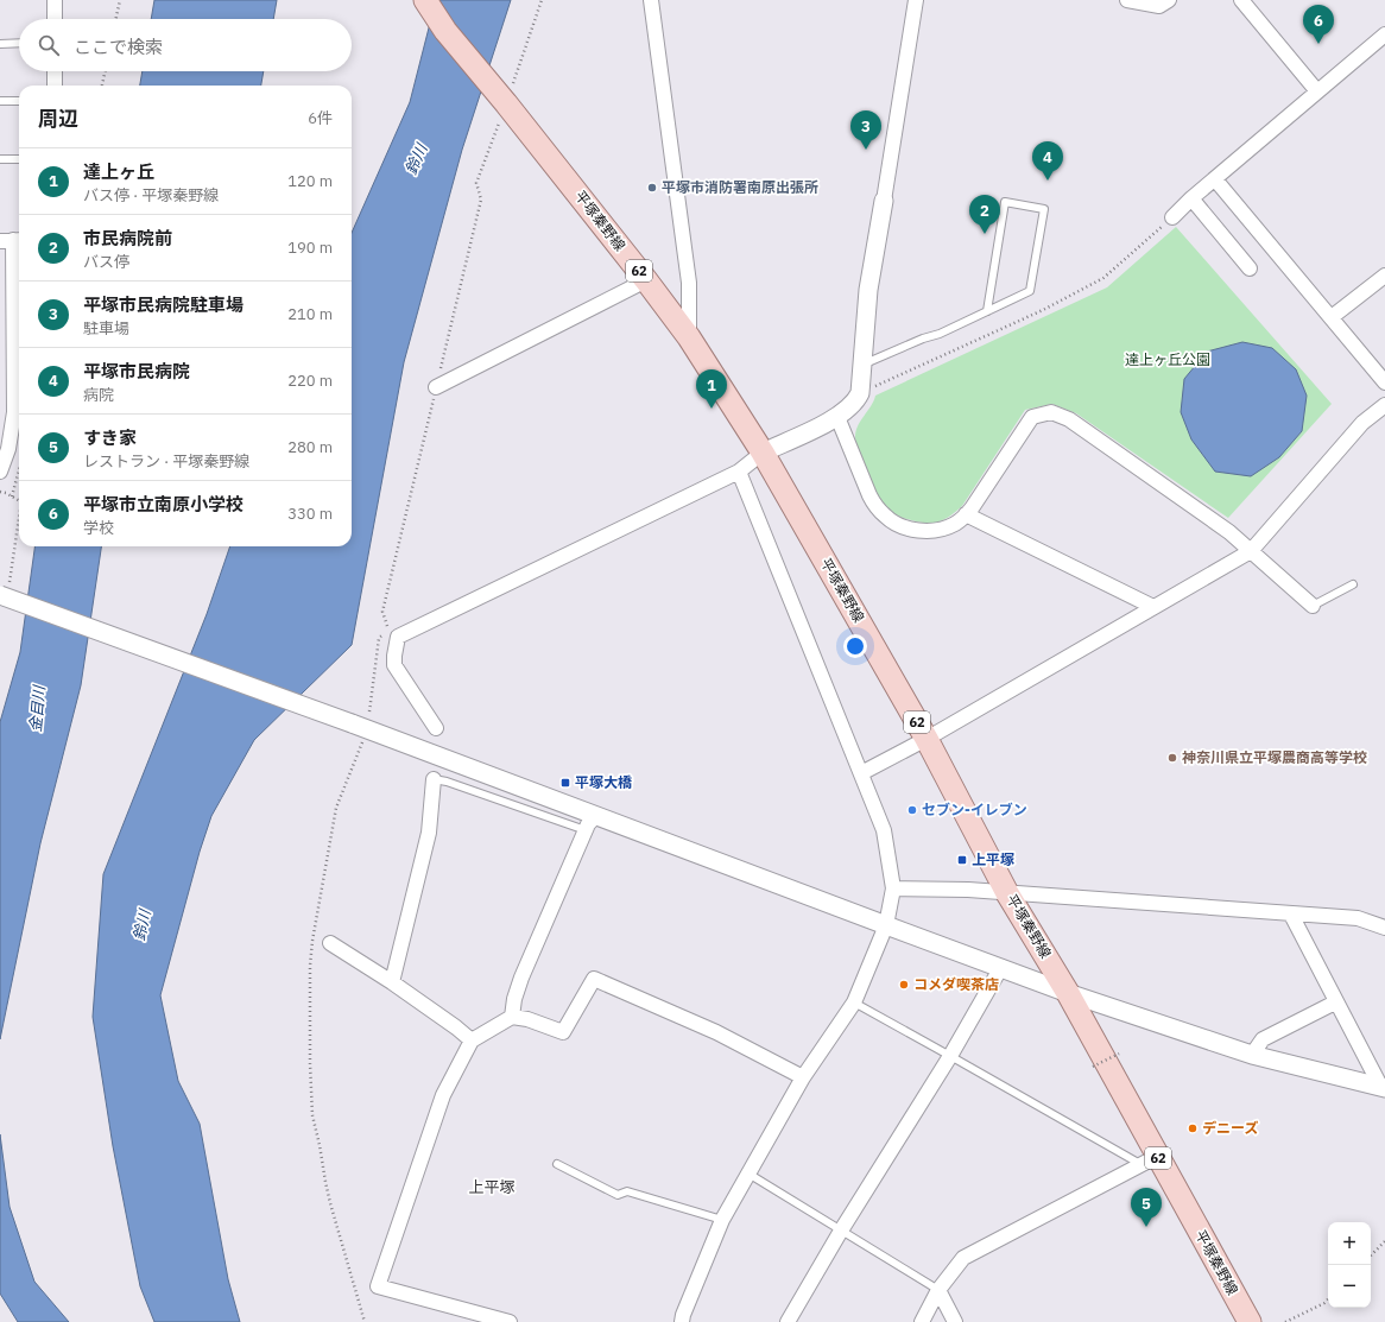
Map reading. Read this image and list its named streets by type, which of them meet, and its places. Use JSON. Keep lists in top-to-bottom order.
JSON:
{
  "streets": {
    "main road": ["平塚秦野線", "62"]
  },
  "districts": ["上平塚"],
  "water": ["鈴川", "金目川"],
  "parks": ["達上ヶ丘公園"],
  "places": {
    "other": [
      "平塚市消防署南原出張所",
      "神奈川県立平塚農商高等学校",
      "セブン-イレブン",
      "コメダ喫茶店",
      "デニーズ"
    ],
    "transit": ["平塚大橋", "上平塚"]
  },
  "page": {
    "pins": [
      "6",
      "3",
      "4",
      "2",
      "1",
      "5"
    ],
    "search": "ここで検索",
    "heading": ["周辺", "6件"],
    "list": [
      {
        "mark": "1",
        "name": "達上ヶ丘",
        "note": "バス停 · 平塚秦野線",
        "value": "120 m"
      },
      {
        "mark": "2",
        "name": "市民病院前",
        "note": "バス停",
        "value": "190 m"
      },
      {
        "mark": "3",
        "name": "平塚市民病院駐車場",
        "note": "駐車場",
        "value": "210 m"
      },
      {
        "mark": "4",
        "name": "平塚市民病院",
        "note": "病院",
        "value": "220 m"
      },
      {
        "mark": "5",
        "name": "すき家",
        "note": "レストラン · 平塚秦野線",
        "value": "280 m"
      },
      {
        "mark": "6",
        "name": "平塚市立南原小学校",
        "note": "学校",
        "value": "330 m"
      }
    ],
    "map_buttons": ["+", "−"]
  }
}
